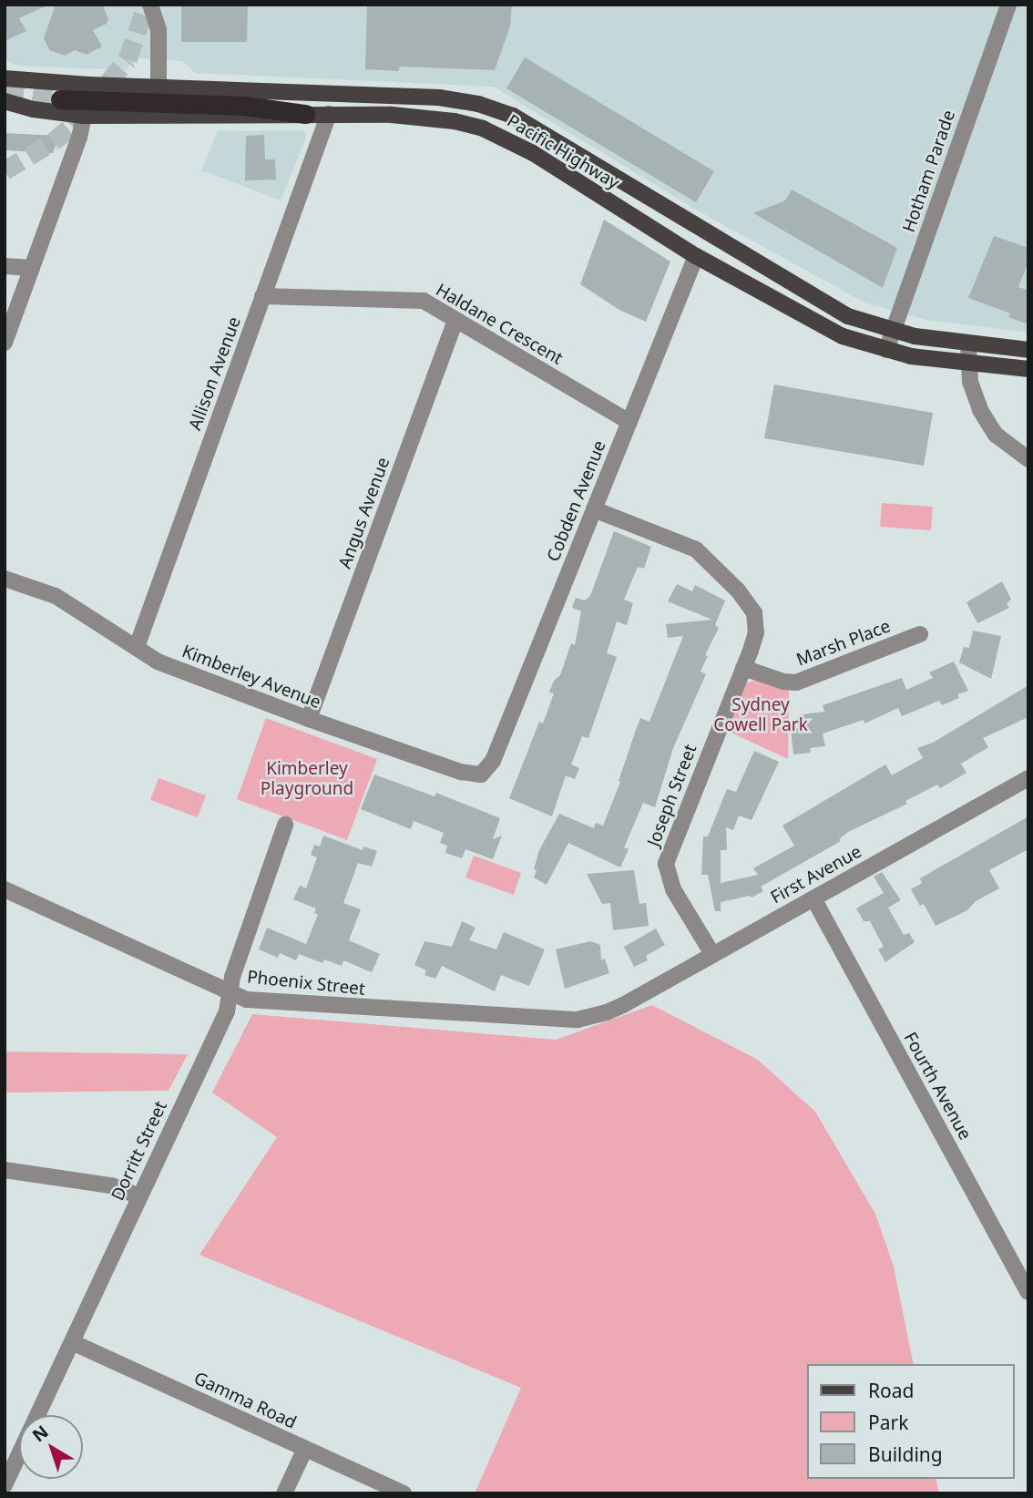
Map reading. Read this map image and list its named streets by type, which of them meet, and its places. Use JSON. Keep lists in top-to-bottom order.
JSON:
{
  "streets": {
    "main road": ["Pacific Highway"],
    "street": [
      "Hotham Parade",
      "Haldane Crescent",
      "Allison Avenue",
      "Cobden Avenue",
      "Angus Avenue",
      "Marsh Place",
      "Kimberley Avenue",
      "Joseph Street",
      "First Avenue",
      "Phoenix Street",
      "Fourth Avenue",
      "Dorritt Street",
      "Gamma Road"
    ]
  },
  "crossings": [
    ["Pacific Highway", "Hotham Parade"],
    ["Pacific Highway", "Allison Avenue"],
    ["Pacific Highway", "Cobden Avenue"],
    ["Haldane Crescent", "Allison Avenue"],
    ["Haldane Crescent", "Cobden Avenue"],
    ["Haldane Crescent", "Angus Avenue"],
    ["Allison Avenue", "Kimberley Avenue"],
    ["Cobden Avenue", "Kimberley Avenue"],
    ["Cobden Avenue", "Joseph Street"],
    ["Angus Avenue", "Kimberley Avenue"],
    ["Marsh Place", "Joseph Street"],
    ["Joseph Street", "First Avenue"],
    ["First Avenue", "Phoenix Street"],
    ["First Avenue", "Fourth Avenue"],
    ["Phoenix Street", "Dorritt Street"],
    ["Dorritt Street", "Gamma Road"]
  ],
  "parks": ["Sydney Cowell Park", "Kimberley Playground"],
  "legend": ["Road", "Park", "Building"],
  "north": "top left"
}
